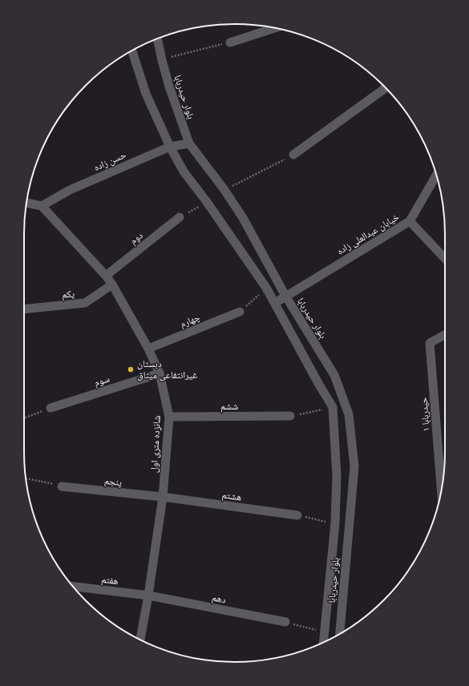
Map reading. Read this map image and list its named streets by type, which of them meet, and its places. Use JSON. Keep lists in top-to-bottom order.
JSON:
{
  "streets": {
    "street": [
      "بلوار حیدربابا",
      "حسن زاده",
      "خیابان عبدالعلی زاده",
      "دوم",
      "یکم",
      "چهارم",
      "سوم",
      "ششم",
      "حیدربابا ۱",
      "شانزده متری اول",
      "پنجم",
      "هشتم",
      "هفتم",
      "دهم"
    ]
  },
  "crossings": [
    ["بلوار حیدربابا", "حسن زاده"],
    ["بلوار حیدربابا", "خیابان عبدالعلی زاده"],
    ["حسن زاده", "شانزده متری اول"],
    ["دوم", "شانزده متری اول"],
    ["یکم", "شانزده متری اول"],
    ["چهارم", "شانزده متری اول"],
    ["سوم", "شانزده متری اول"],
    ["ششم", "شانزده متری اول"],
    ["شانزده متری اول", "پنجم"],
    ["شانزده متری اول", "هشتم"],
    ["شانزده متری اول", "هفتم"],
    ["شانزده متری اول", "دهم"],
    ["پنجم", "هشتم"],
    ["هفتم", "دهم"]
  ],
  "places": ["دبستان غیرانتفاعی میثاق"]
}
